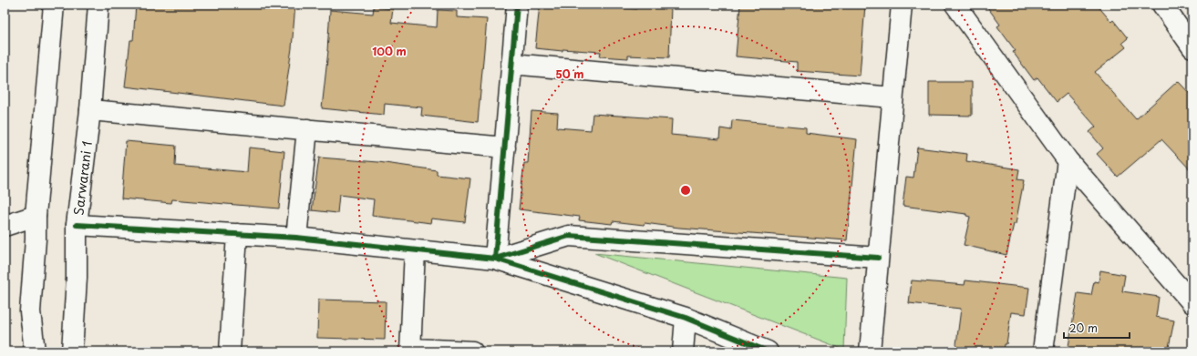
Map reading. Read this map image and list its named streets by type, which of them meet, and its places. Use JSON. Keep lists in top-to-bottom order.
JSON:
{
  "streets": {
    "street": ["Sarwarani 1"]
  },
  "scale_bar": "20 m",
  "rings": ["100 m", "50 m"]
}
